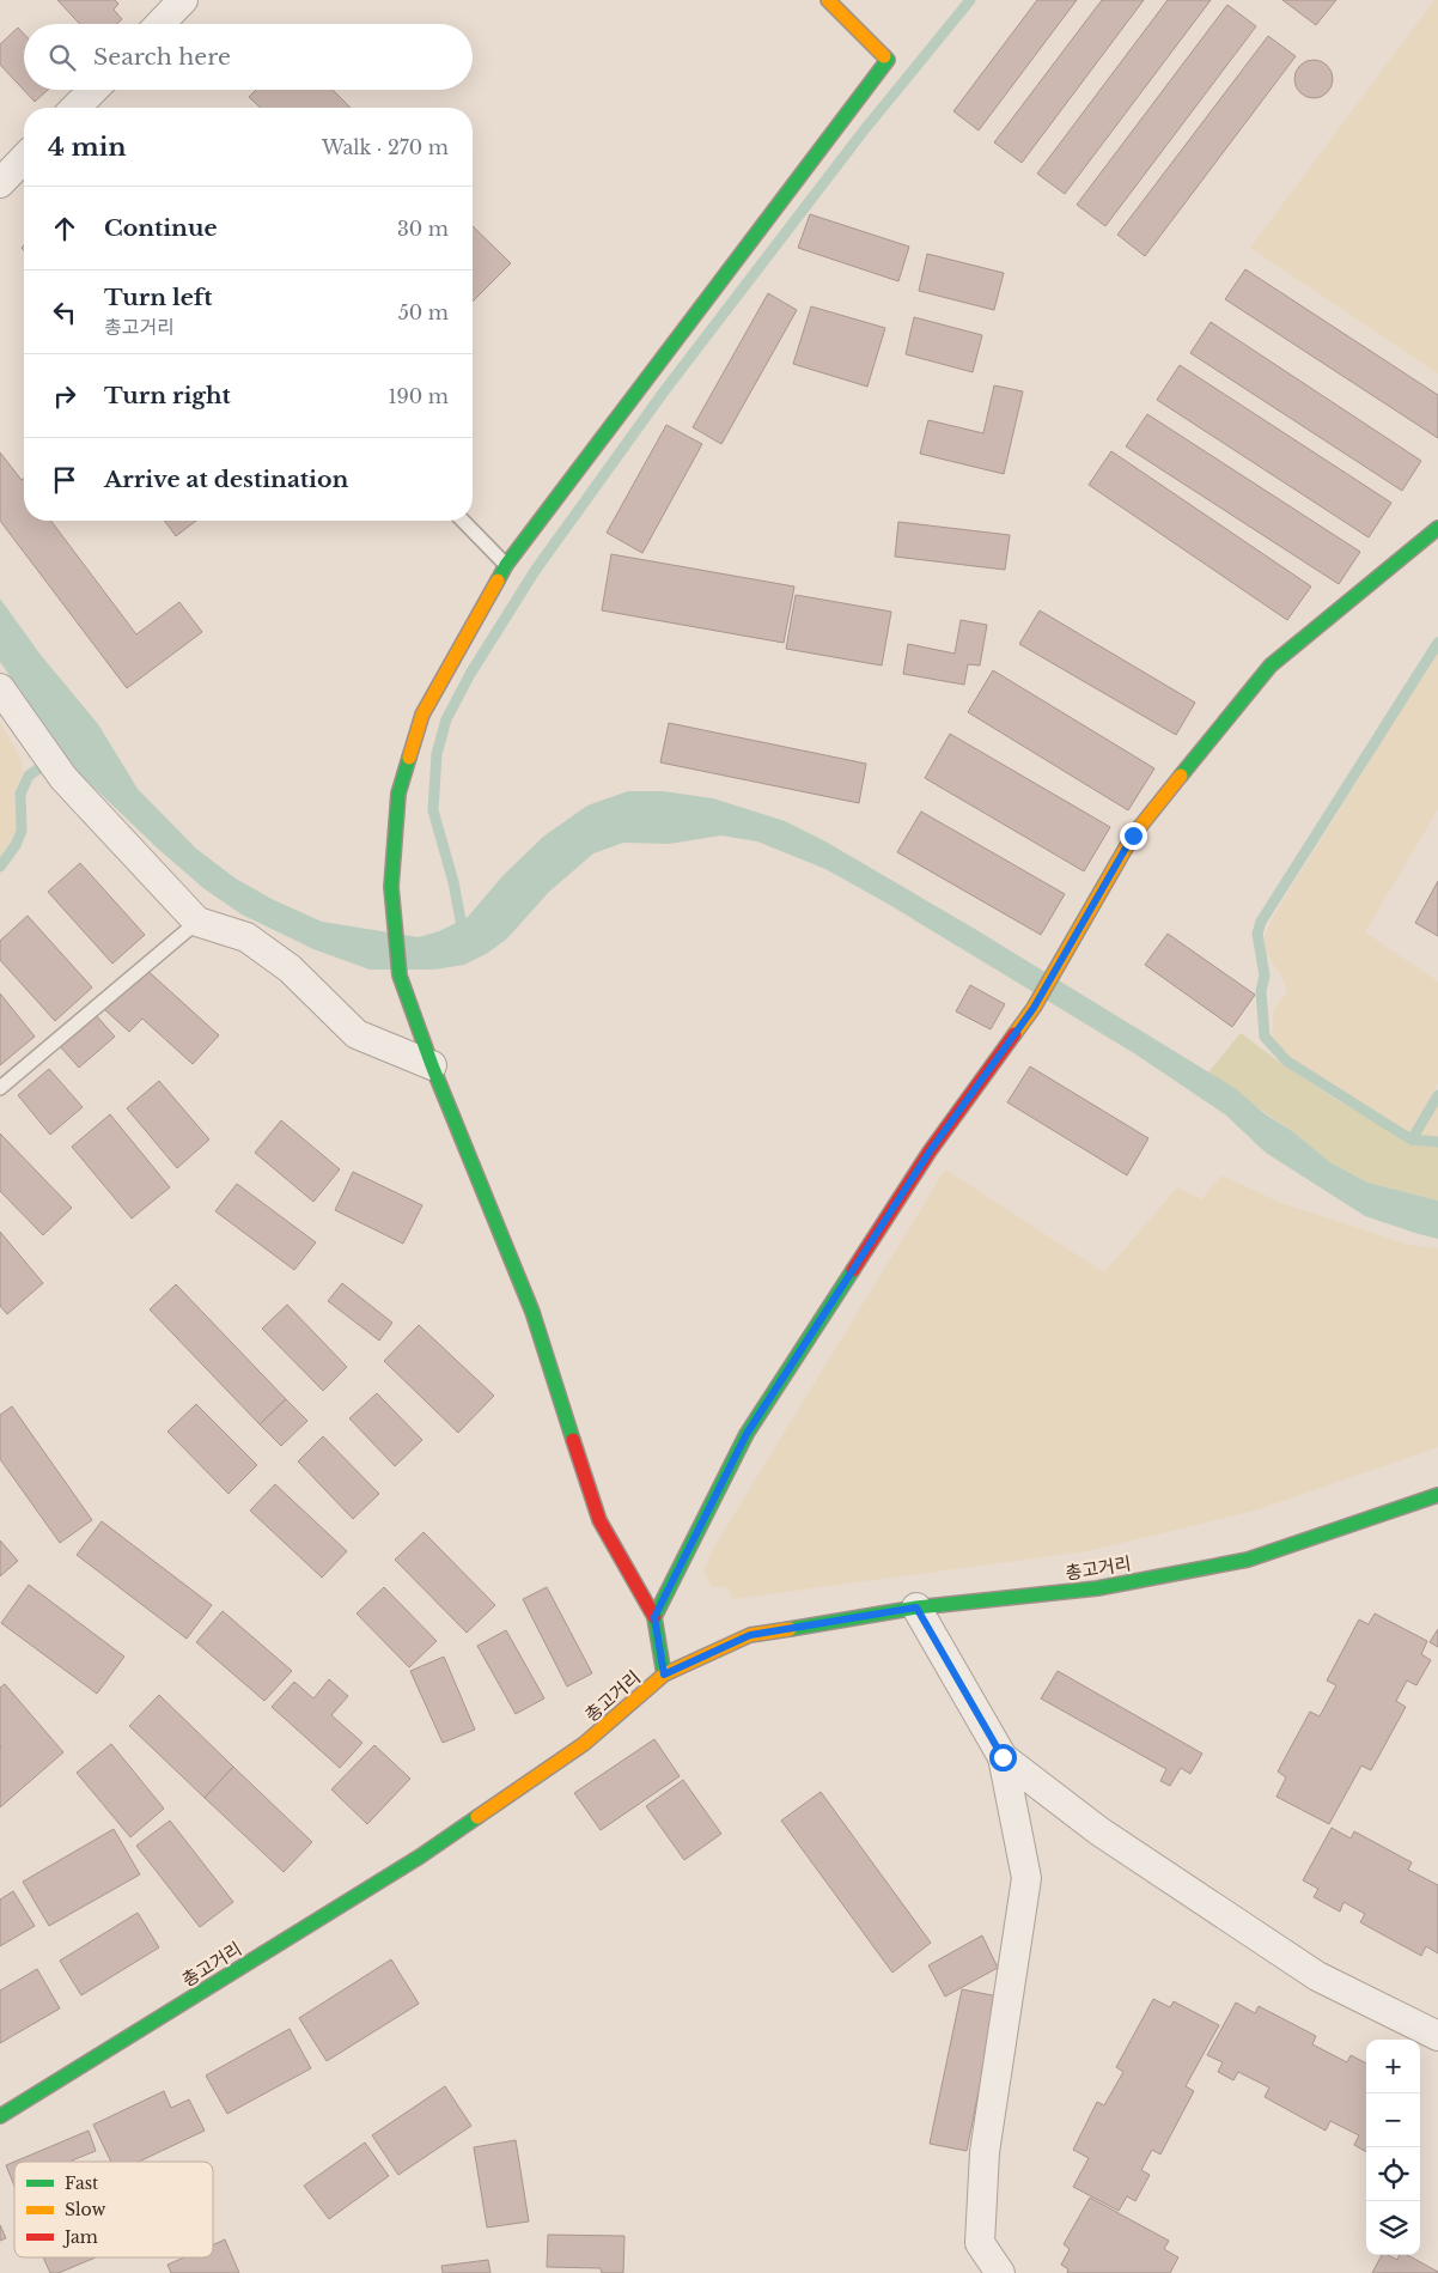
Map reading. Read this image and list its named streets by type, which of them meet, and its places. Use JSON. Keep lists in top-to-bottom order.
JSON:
{
  "streets": {
    "street": ["총고거리"]
  },
  "legend": ["Fast", "Slow", "Jam"],
  "page": {
    "search": "Search here",
    "heading": ["4 min", "Walk · 270 m"],
    "list": [
      ["Continue", "30 m"],
      ["Turn left", "총고거리", "50 m"],
      ["Turn right", "190 m"],
      "Arrive at destination"
    ],
    "map_buttons": ["+", "−"]
  }
}
